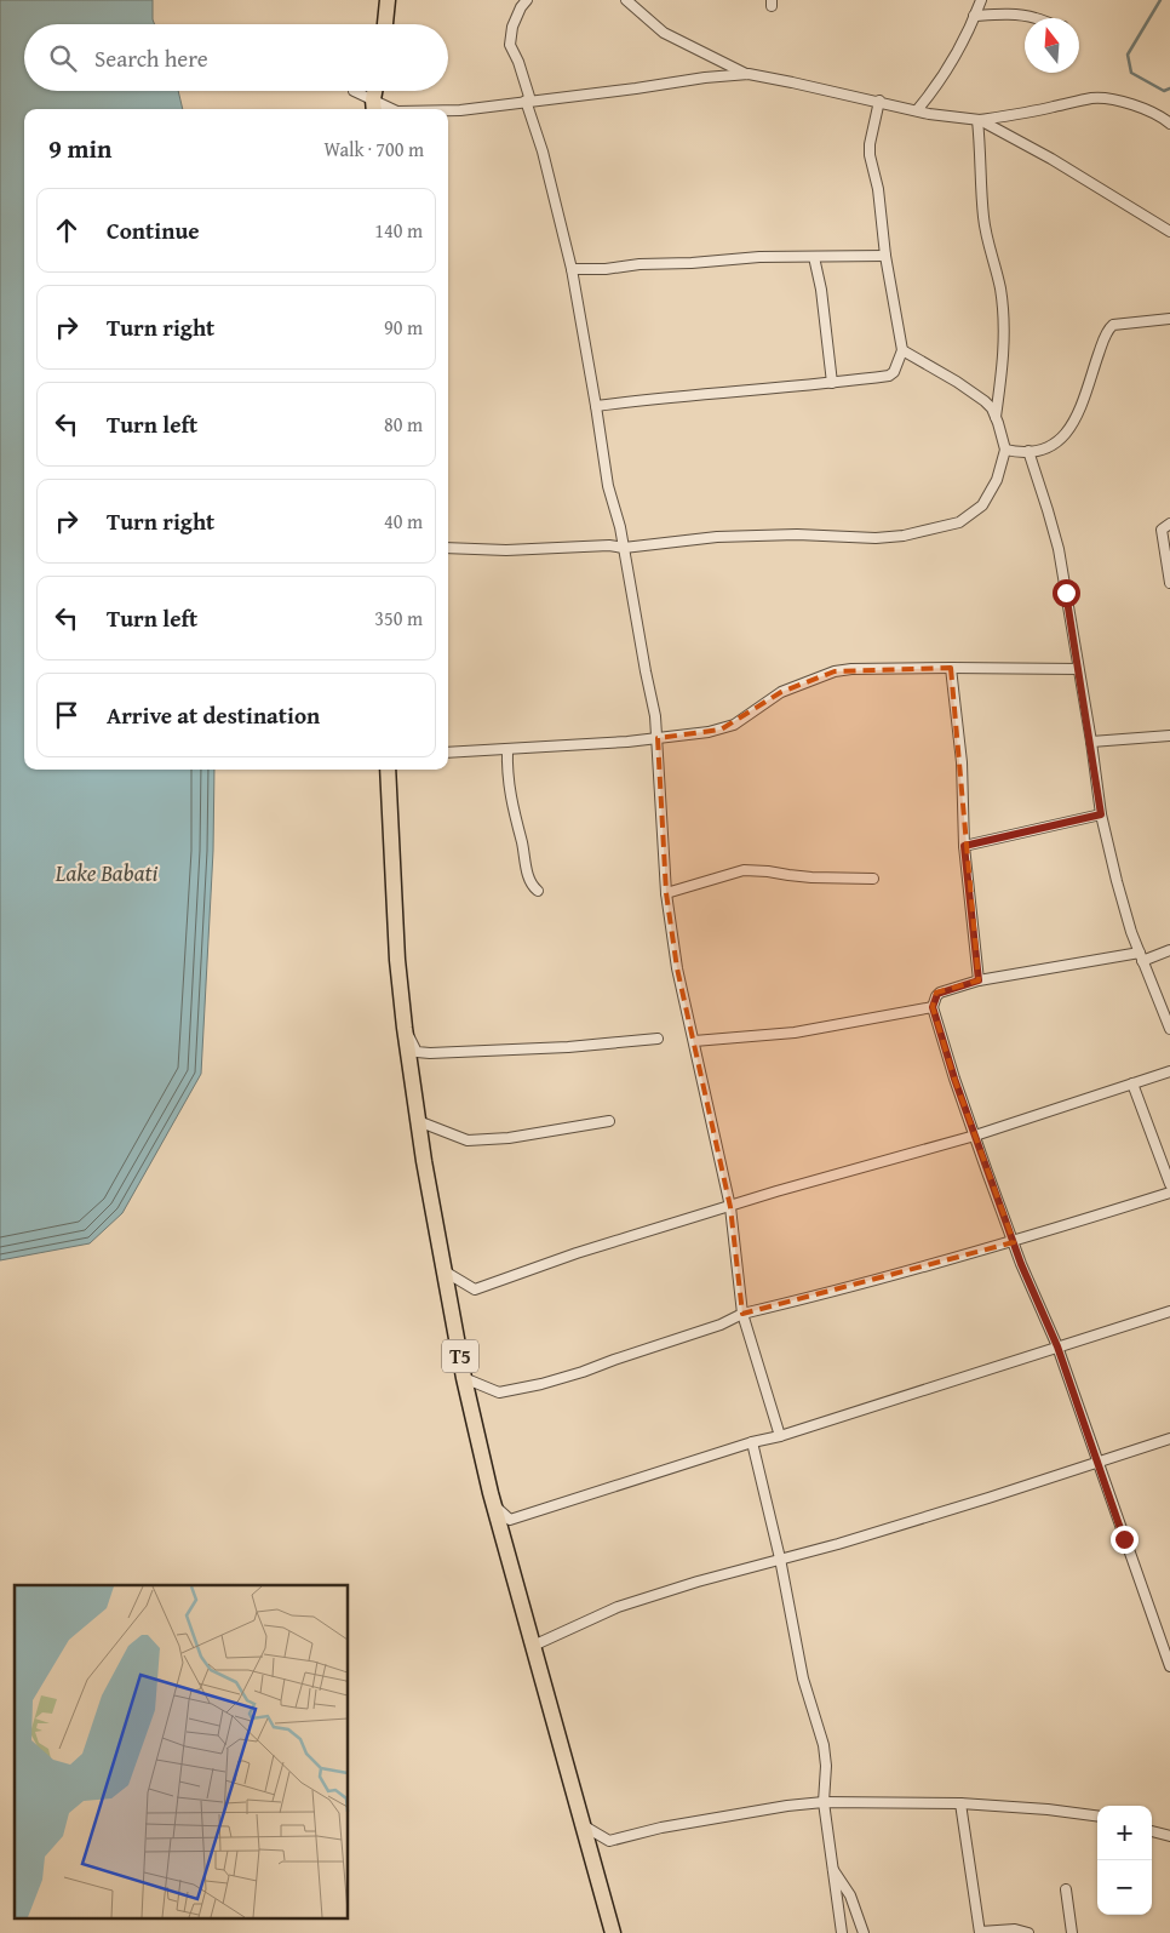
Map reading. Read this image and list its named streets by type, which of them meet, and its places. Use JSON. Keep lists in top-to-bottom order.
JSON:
{
  "streets": {
    "highway": ["T5"]
  },
  "water": ["Lake Babati"],
  "north": "top",
  "page": {
    "search": "Search here",
    "heading": ["9 min", "Walk · 700 m"],
    "list": [
      ["Continue", "140 m"],
      ["Turn right", "90 m"],
      ["Turn left", "80 m"],
      ["Turn right", "40 m"],
      ["Turn left", "350 m"],
      "Arrive at destination"
    ],
    "map_buttons": ["+", "−"]
  }
}
